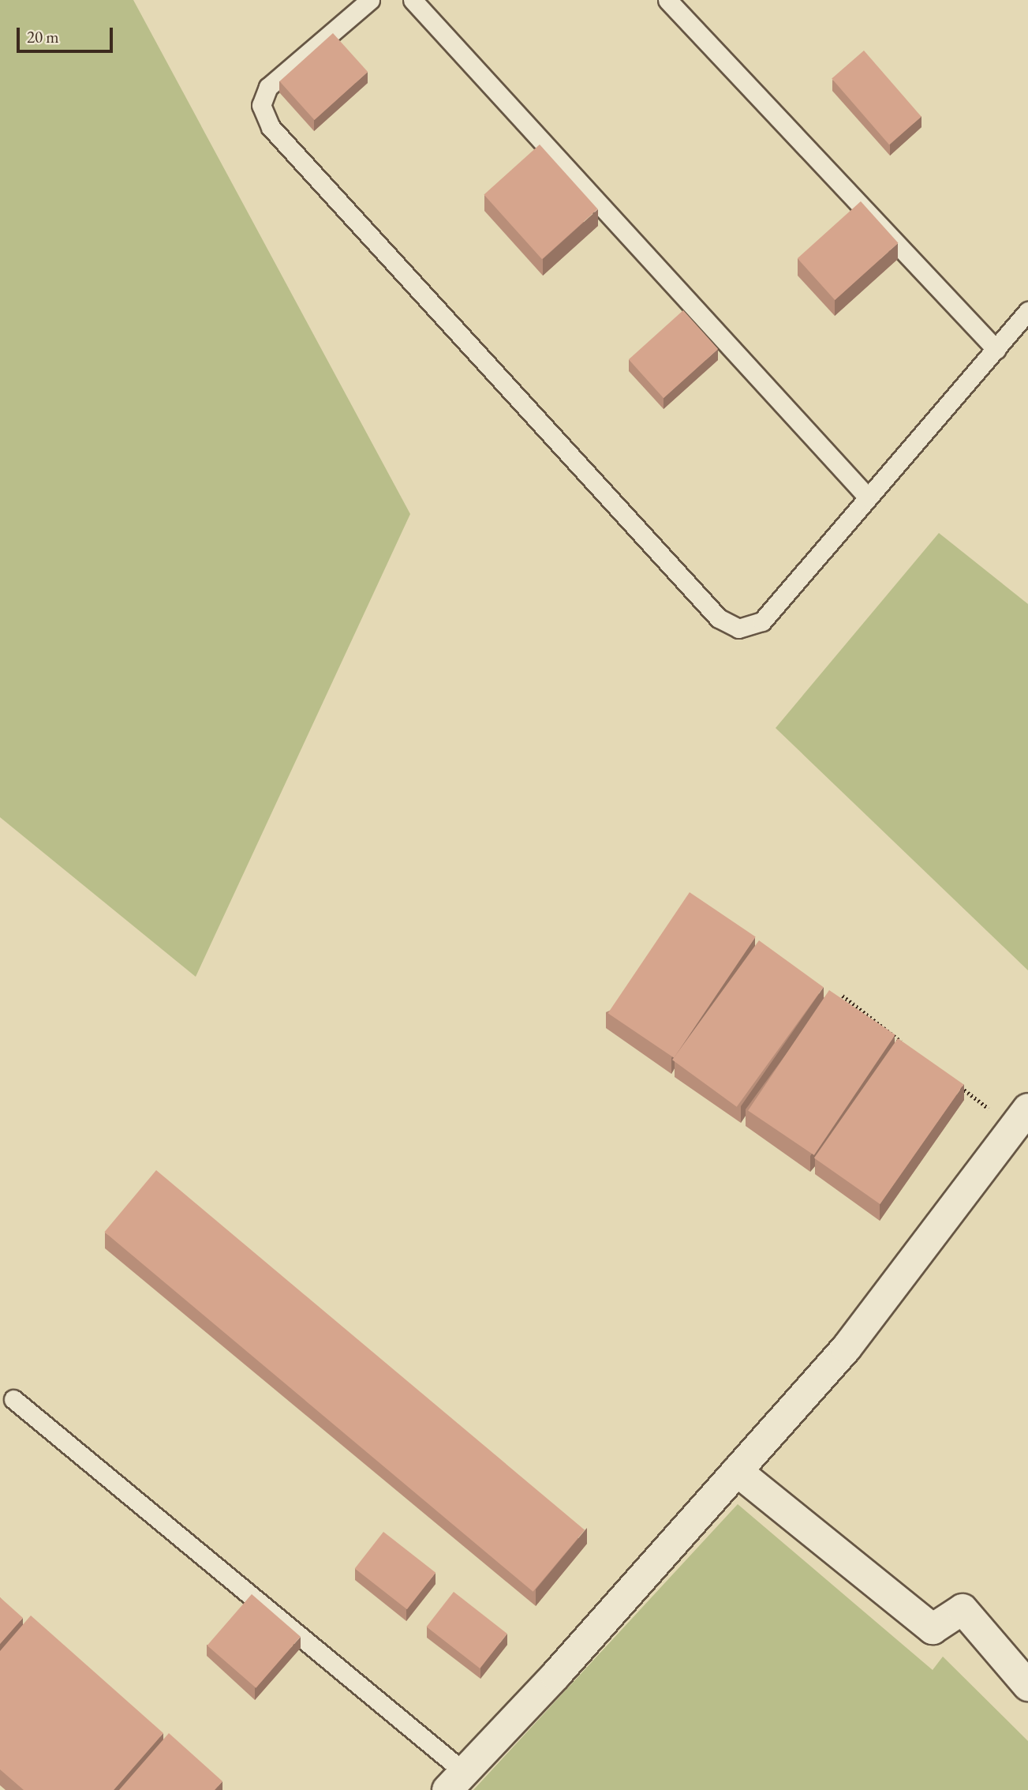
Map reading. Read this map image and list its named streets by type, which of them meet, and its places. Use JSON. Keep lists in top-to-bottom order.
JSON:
{
  "scale_bar": "20 m"
}
